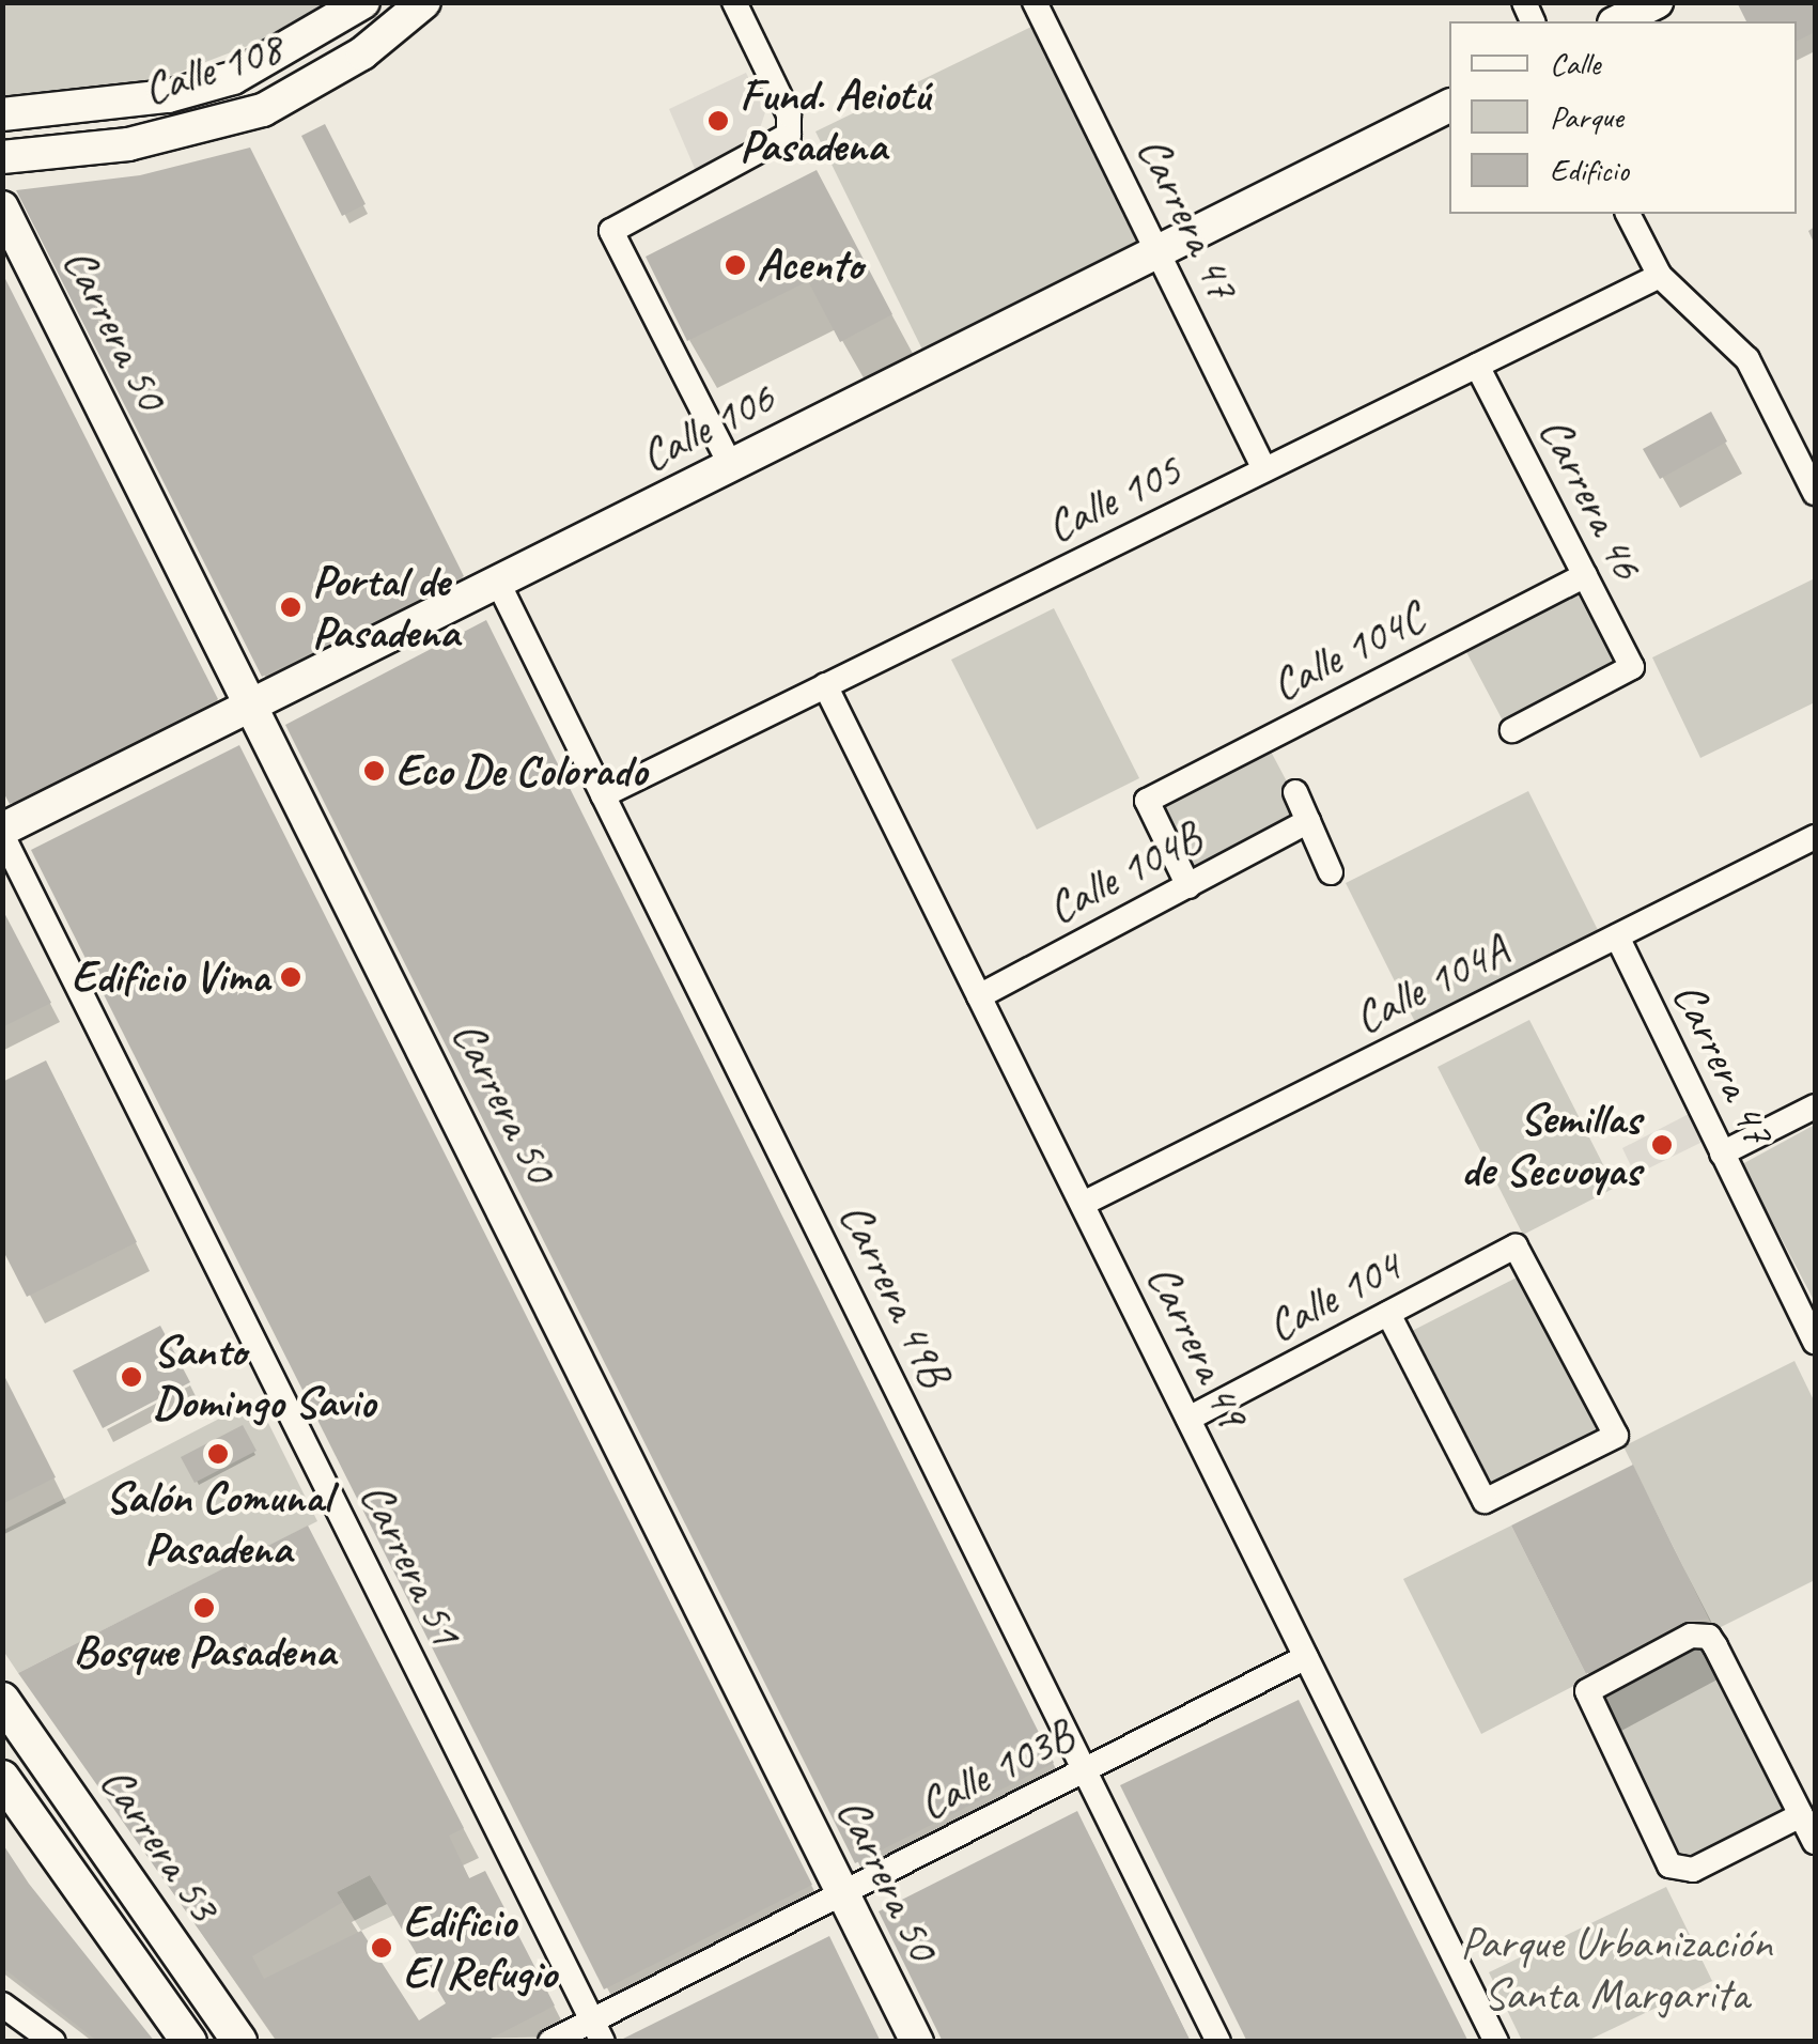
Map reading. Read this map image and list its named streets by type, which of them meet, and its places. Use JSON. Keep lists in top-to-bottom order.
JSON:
{
  "streets": {
    "main road": ["Carrera 53"],
    "street": [
      "Calle 108",
      "Carrera 47",
      "Carrera 50",
      "Calle 106",
      "Carrera 46",
      "Calle 105",
      "Calle 104C",
      "Calle 104B",
      "Calle 104A",
      "Carrera 49B",
      "Calle 104",
      "Carrera 49",
      "Carrera 51",
      "Calle 103B"
    ]
  },
  "crossings": [
    ["Carrera 47", "Calle 106"],
    ["Carrera 47", "Calle 105"],
    ["Carrera 47", "Calle 104A"],
    ["Carrera 50", "Calle 106"],
    ["Carrera 50", "Calle 103B"],
    ["Calle 106", "Carrera 49B"],
    ["Calle 106", "Carrera 51"],
    ["Carrera 46", "Calle 105"],
    ["Carrera 46", "Calle 104C"],
    ["Calle 105", "Carrera 49B"],
    ["Calle 105", "Carrera 49"],
    ["Calle 104C", "Calle 104B"],
    ["Calle 104B", "Carrera 49"],
    ["Calle 104A", "Carrera 49"],
    ["Carrera 49B", "Calle 103B"],
    ["Calle 104", "Carrera 49"],
    ["Carrera 49", "Calle 103B"],
    ["Carrera 51", "Calle 103B"]
  ],
  "parks": ["Parque Urbanización Santa Margarita"],
  "places": [
    "Fund. Aeiotú Pasadena",
    "Acento",
    "Portal de Pasadena",
    "Eco De Colorado",
    "Edificio Vima",
    "Semillas de Secuoyas",
    "Santo Domingo Savio",
    "Salón Comunal Pasadena",
    "Bosque Pasadena",
    "Edificio El Refugio"
  ],
  "legend": ["Calle", "Parque", "Edificio"]
}
